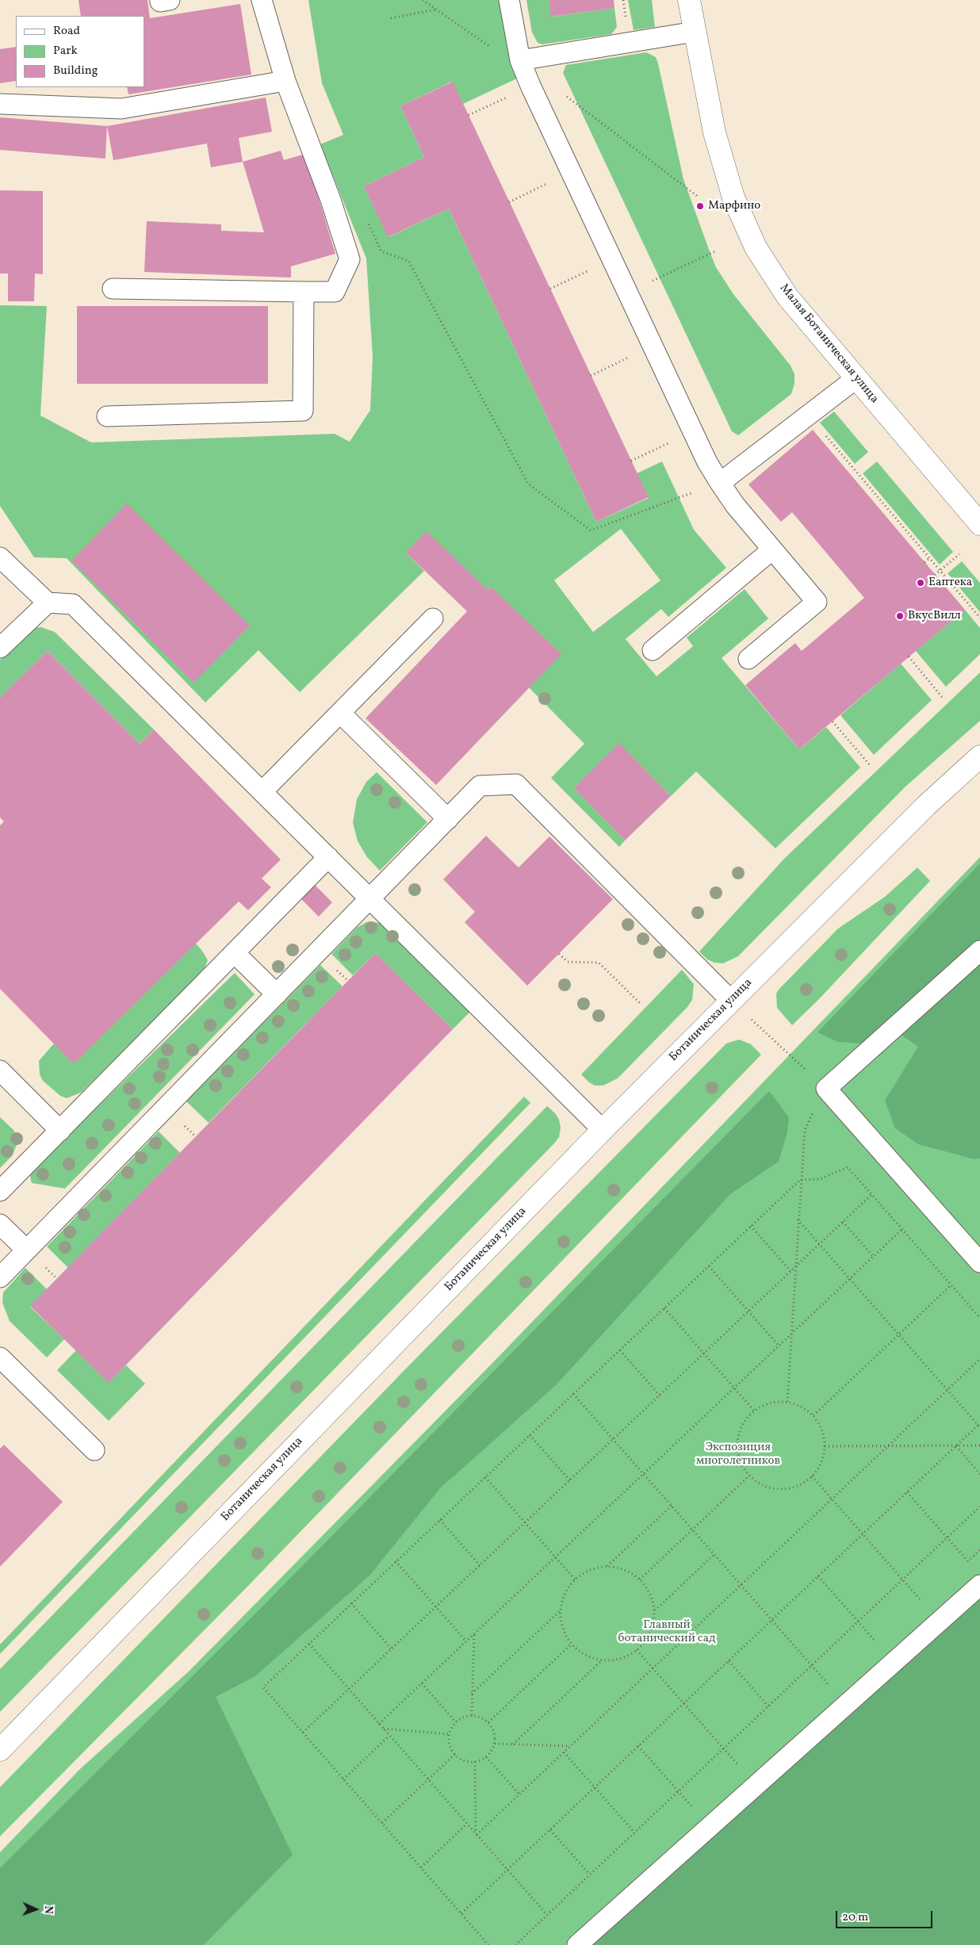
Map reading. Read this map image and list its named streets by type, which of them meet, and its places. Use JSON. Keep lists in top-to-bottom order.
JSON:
{
  "streets": {
    "main road": ["Малая Ботаническая улица", "Ботаническая улица"]
  },
  "parks": ["Экспозиция многолетников", "Главный ботанический сад"],
  "places": ["Марфино", "Еаптека", "ВкусВилл"],
  "legend": ["Road", "Park", "Building"],
  "scale_bar": "20 m",
  "north": "right"
}
